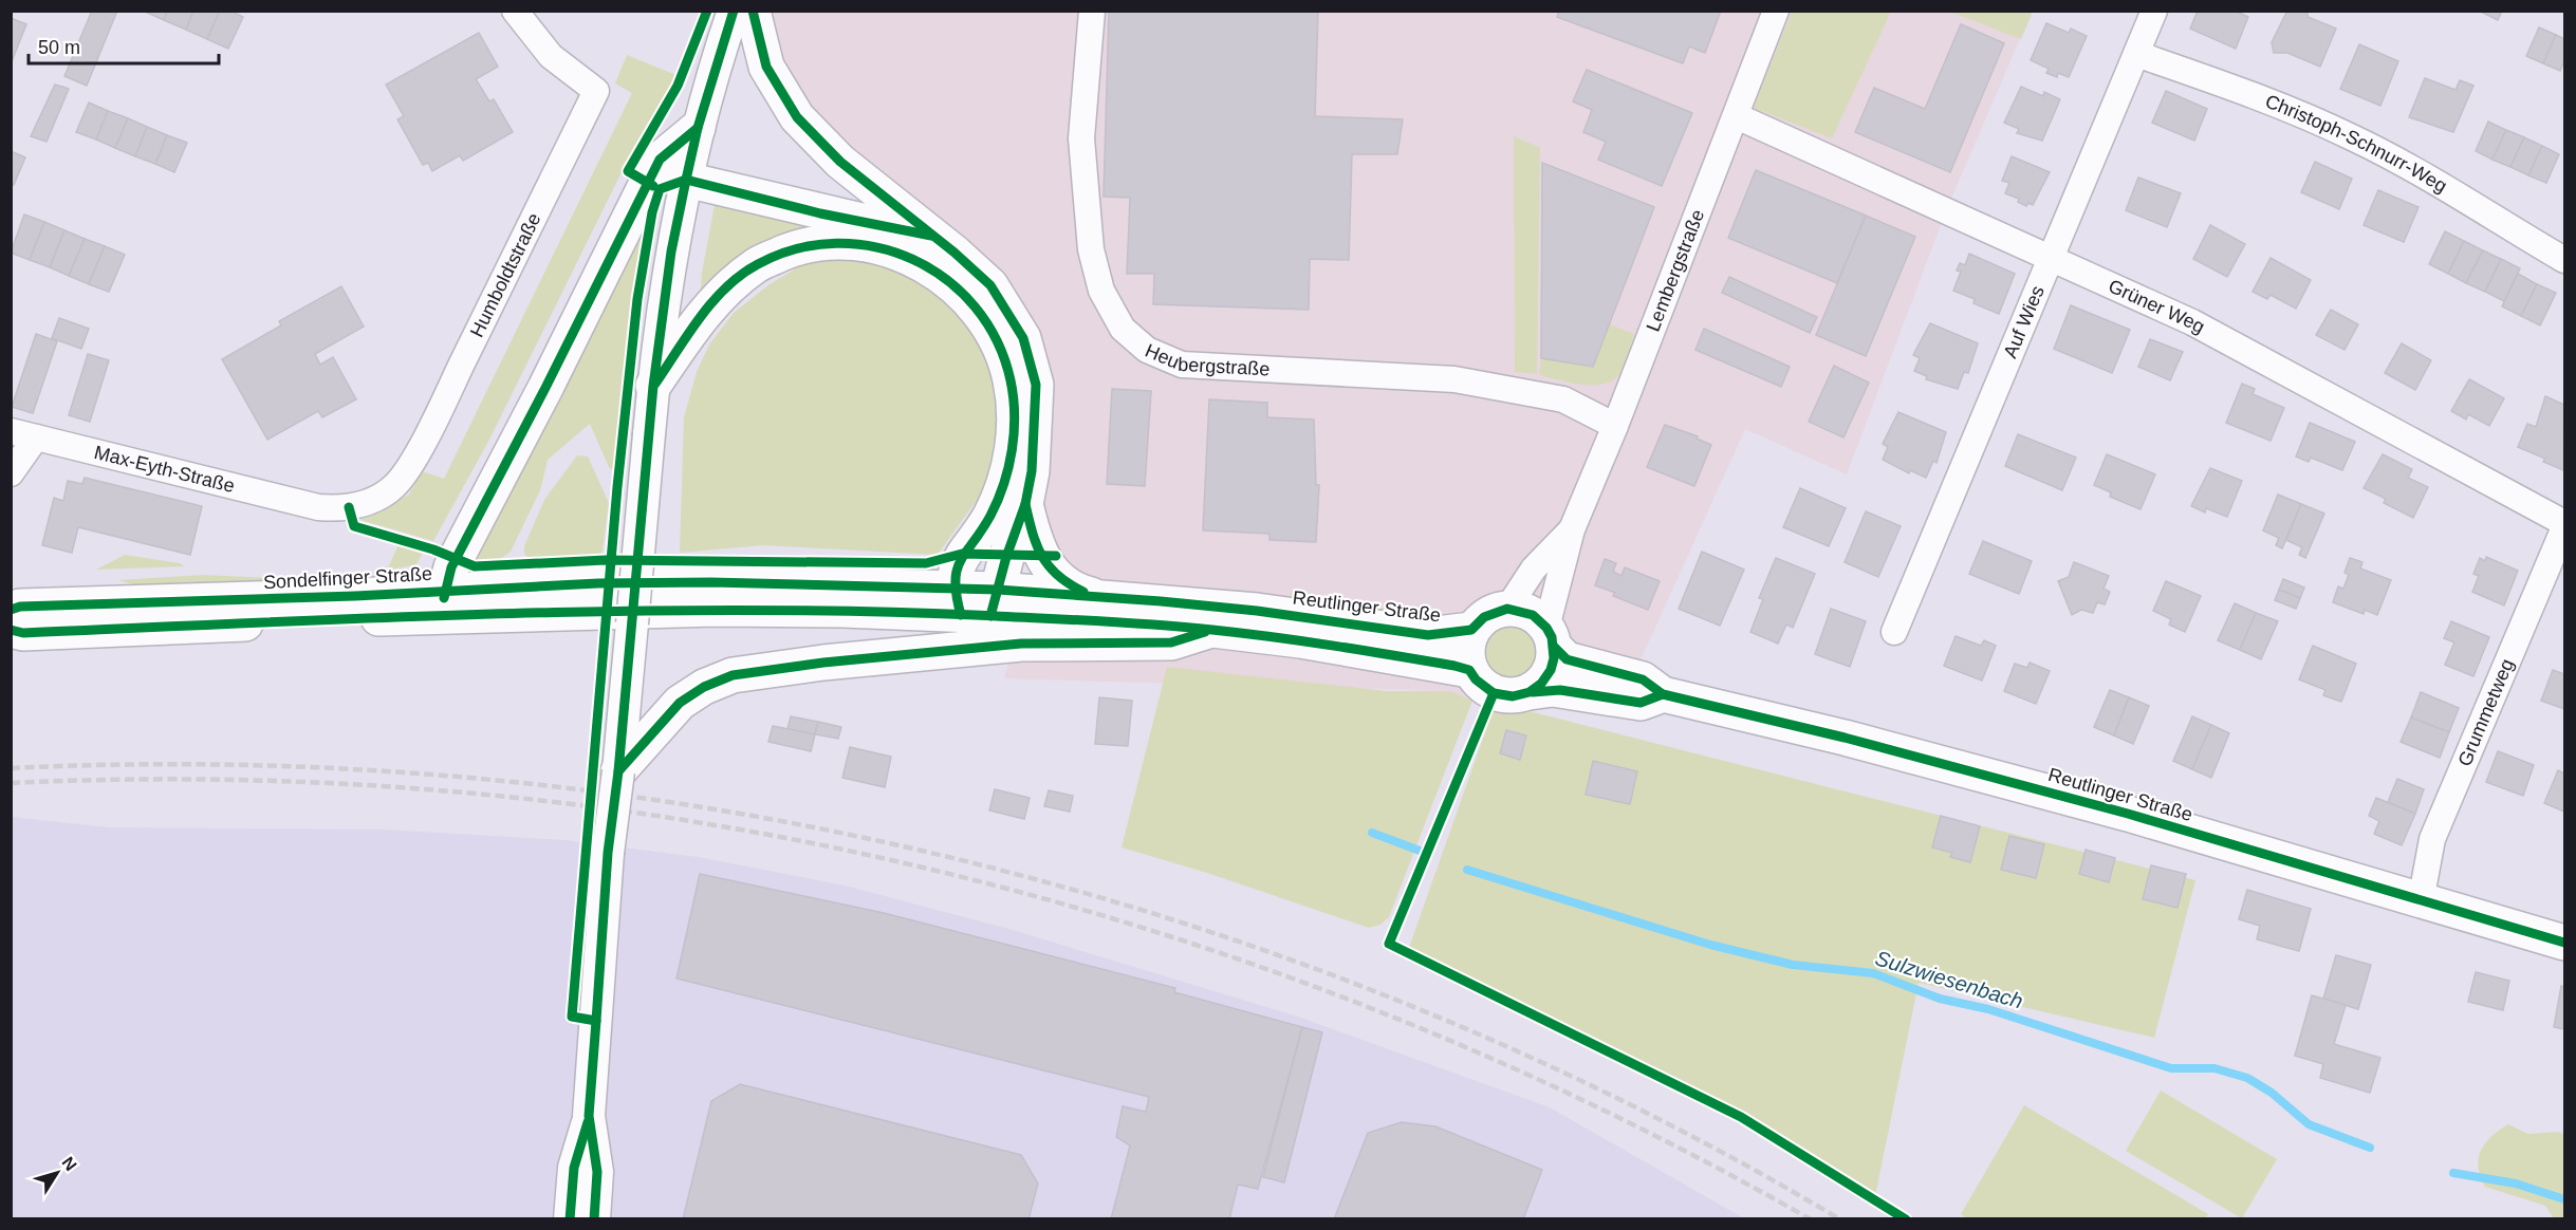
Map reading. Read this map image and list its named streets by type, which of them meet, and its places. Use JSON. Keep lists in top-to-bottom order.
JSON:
{
  "streets": {
    "main road": ["Sondelfinger Straße", "Reutlinger Straße"],
    "street": [
      "Christoph-Schnurr-Weg",
      "Lembergstraße",
      "Humboldtstraße",
      "Grüner Weg",
      "Auf Wies",
      "Heubergstraße",
      "Max-Eyth-Straße",
      "Grummetweg"
    ]
  },
  "crossings": [
    ["Christoph-Schnurr-Weg", "Auf Wies"],
    ["Lembergstraße", "Grüner Weg"],
    ["Lembergstraße", "Heubergstraße"],
    ["Lembergstraße", "Sondelfinger Straße"],
    ["Lembergstraße", "Reutlinger Straße"],
    ["Humboldtstraße", "Max-Eyth-Straße"],
    ["Grüner Weg", "Auf Wies"],
    ["Grüner Weg", "Grummetweg"],
    ["Sondelfinger Straße", "Reutlinger Straße"],
    ["Reutlinger Straße", "Grummetweg"]
  ],
  "water": ["Sulzwiesenbach"],
  "scale_bar": "50 m",
  "north": "top right"
}
